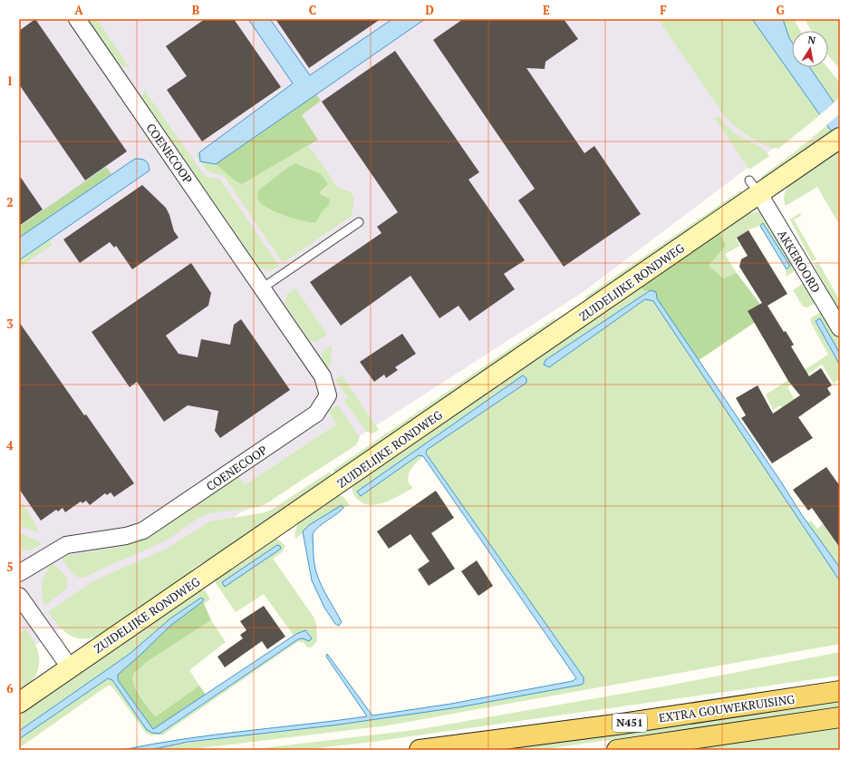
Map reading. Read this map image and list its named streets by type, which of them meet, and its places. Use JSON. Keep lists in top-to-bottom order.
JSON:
{
  "streets": {
    "main road": ["ZUIDELIJKE RONDWEG", "EXTRA GOUWEKRUISING", "N451"],
    "street": ["COENECOOP", "AKKEROORD"]
  },
  "crossings": [
    ["AKKEROORD", "ZUIDELIJKE RONDWEG"]
  ],
  "north": "top",
  "grid": {
    "columns": [
      "A",
      "B",
      "C",
      "D",
      "E",
      "F",
      "G"
    ],
    "rows": [
      "1",
      "2",
      "3",
      "4",
      "5",
      "6"
    ]
  }
}
